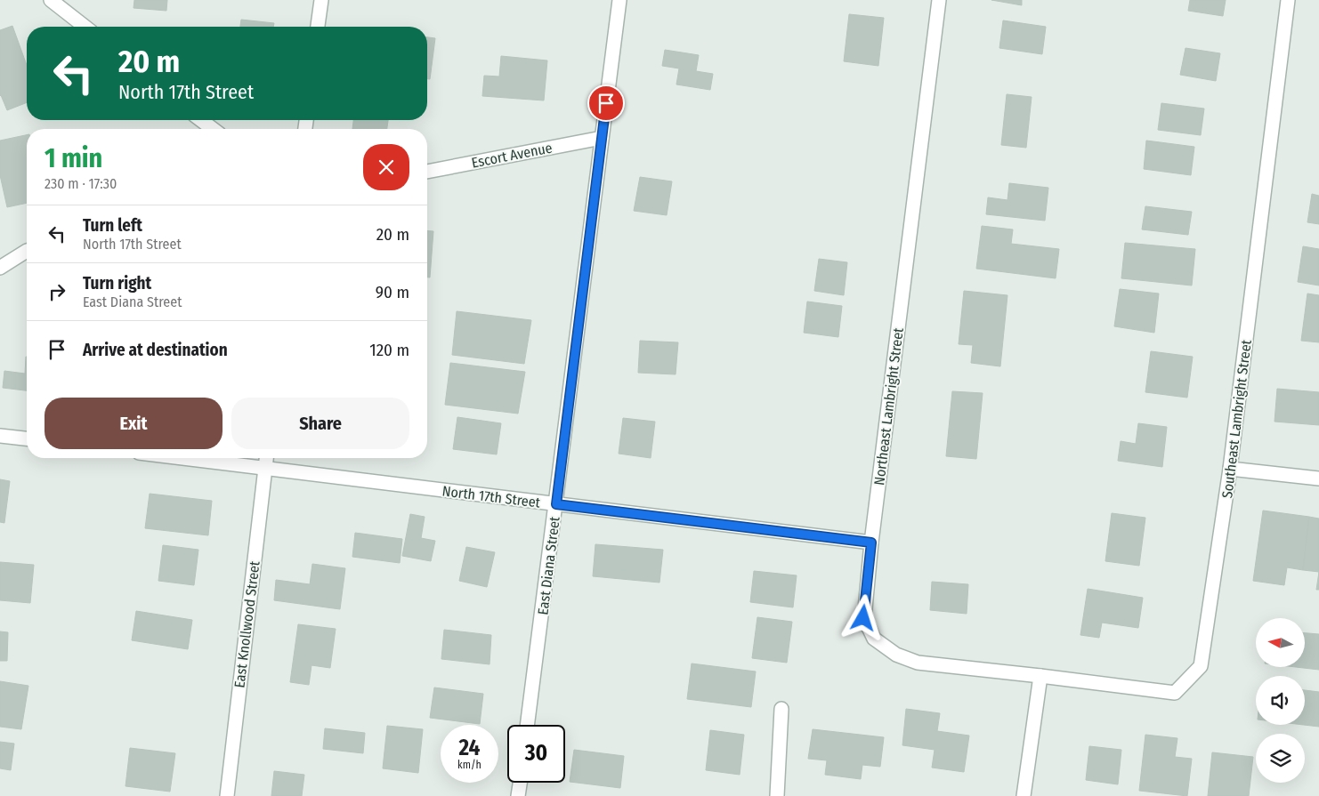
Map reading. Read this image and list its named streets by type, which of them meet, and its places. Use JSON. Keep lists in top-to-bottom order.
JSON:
{
  "streets": {
    "street": [
      "Escort Avenue",
      "Northeast Lambright Street",
      "Southeast Lambright Street",
      "North 17th Street",
      "East Diana Street",
      "East Knollwood Street"
    ]
  },
  "crossings": [
    ["Escort Avenue", "East Diana Street"],
    ["Northeast Lambright Street", "Southeast Lambright Street"],
    ["Northeast Lambright Street", "North 17th Street"],
    ["North 17th Street", "East Diana Street"],
    ["North 17th Street", "East Knollwood Street"]
  ],
  "north": "left",
  "page": {
    "turn": ["20 m", "North 17th Street"],
    "heading": ["1 min", "230 m · 17:30"],
    "list": [
      {
        "name": "Turn left",
        "note": "North 17th Street",
        "value": "20 m"
      },
      {
        "name": "Turn right",
        "note": "East Diana Street",
        "value": "90 m"
      },
      {
        "name": "Arrive at destination",
        "value": "120 m"
      }
    ],
    "buttons": ["Exit", "Share"],
    "speed": "24 km/h",
    "limit": "30"
  }
}
